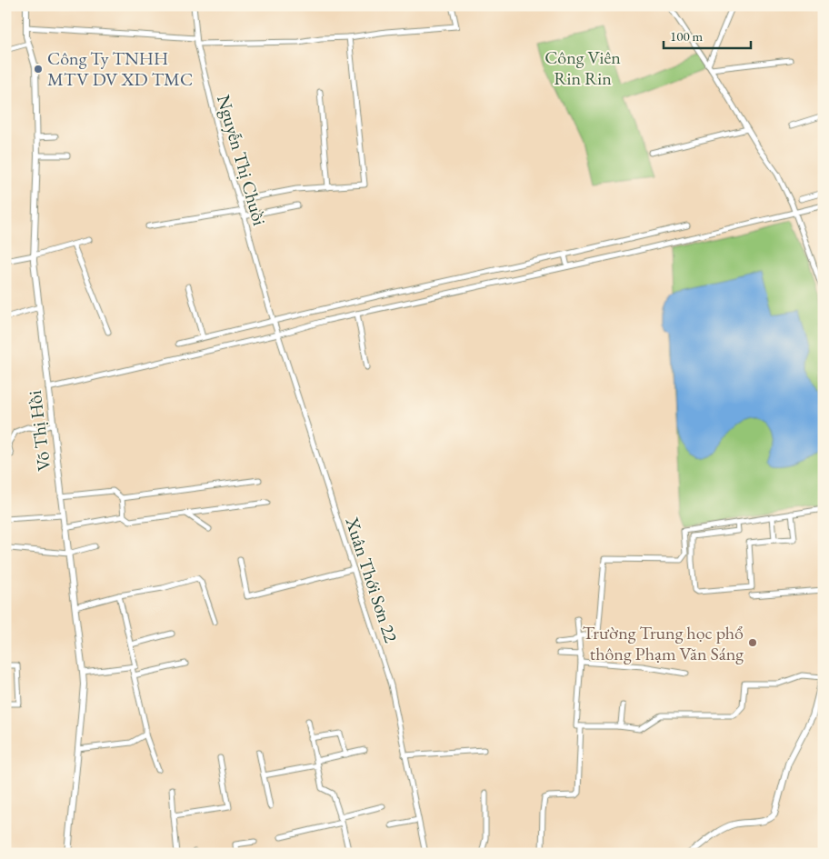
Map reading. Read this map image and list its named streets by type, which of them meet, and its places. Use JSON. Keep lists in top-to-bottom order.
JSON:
{
  "streets": {
    "street": ["Nguyễn Thị Chuồi", "Võ Thị Hồi", "Xuân Thới Sơn 22"]
  },
  "crossings": [
    ["Nguyễn Thị Chuồi", "Xuân Thới Sơn 22"]
  ],
  "parks": ["Công Viên Rin Rin"],
  "places": ["Công Ty TNHH MTV DV XD TMC", "Trường Trung học phổ thông Phạm Văn Sáng"],
  "scale_bar": "100 m"
}
